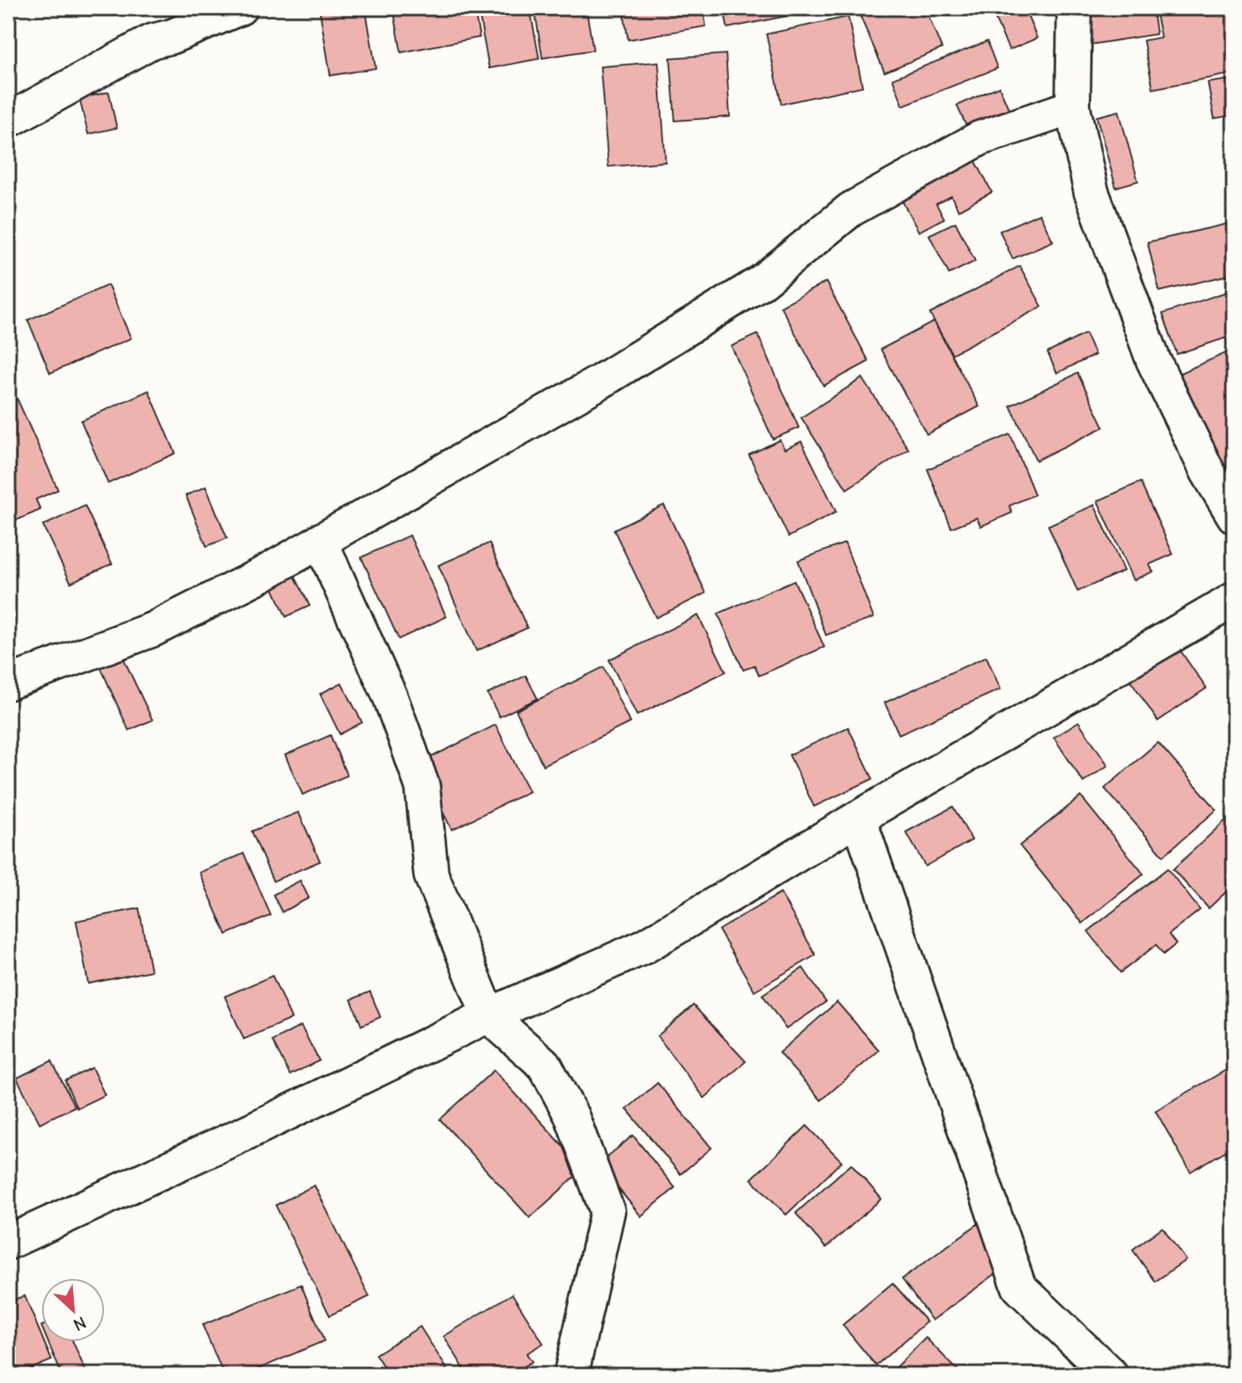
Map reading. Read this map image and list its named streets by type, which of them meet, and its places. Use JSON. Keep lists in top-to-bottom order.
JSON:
{
  "north": "bottom right"
}
